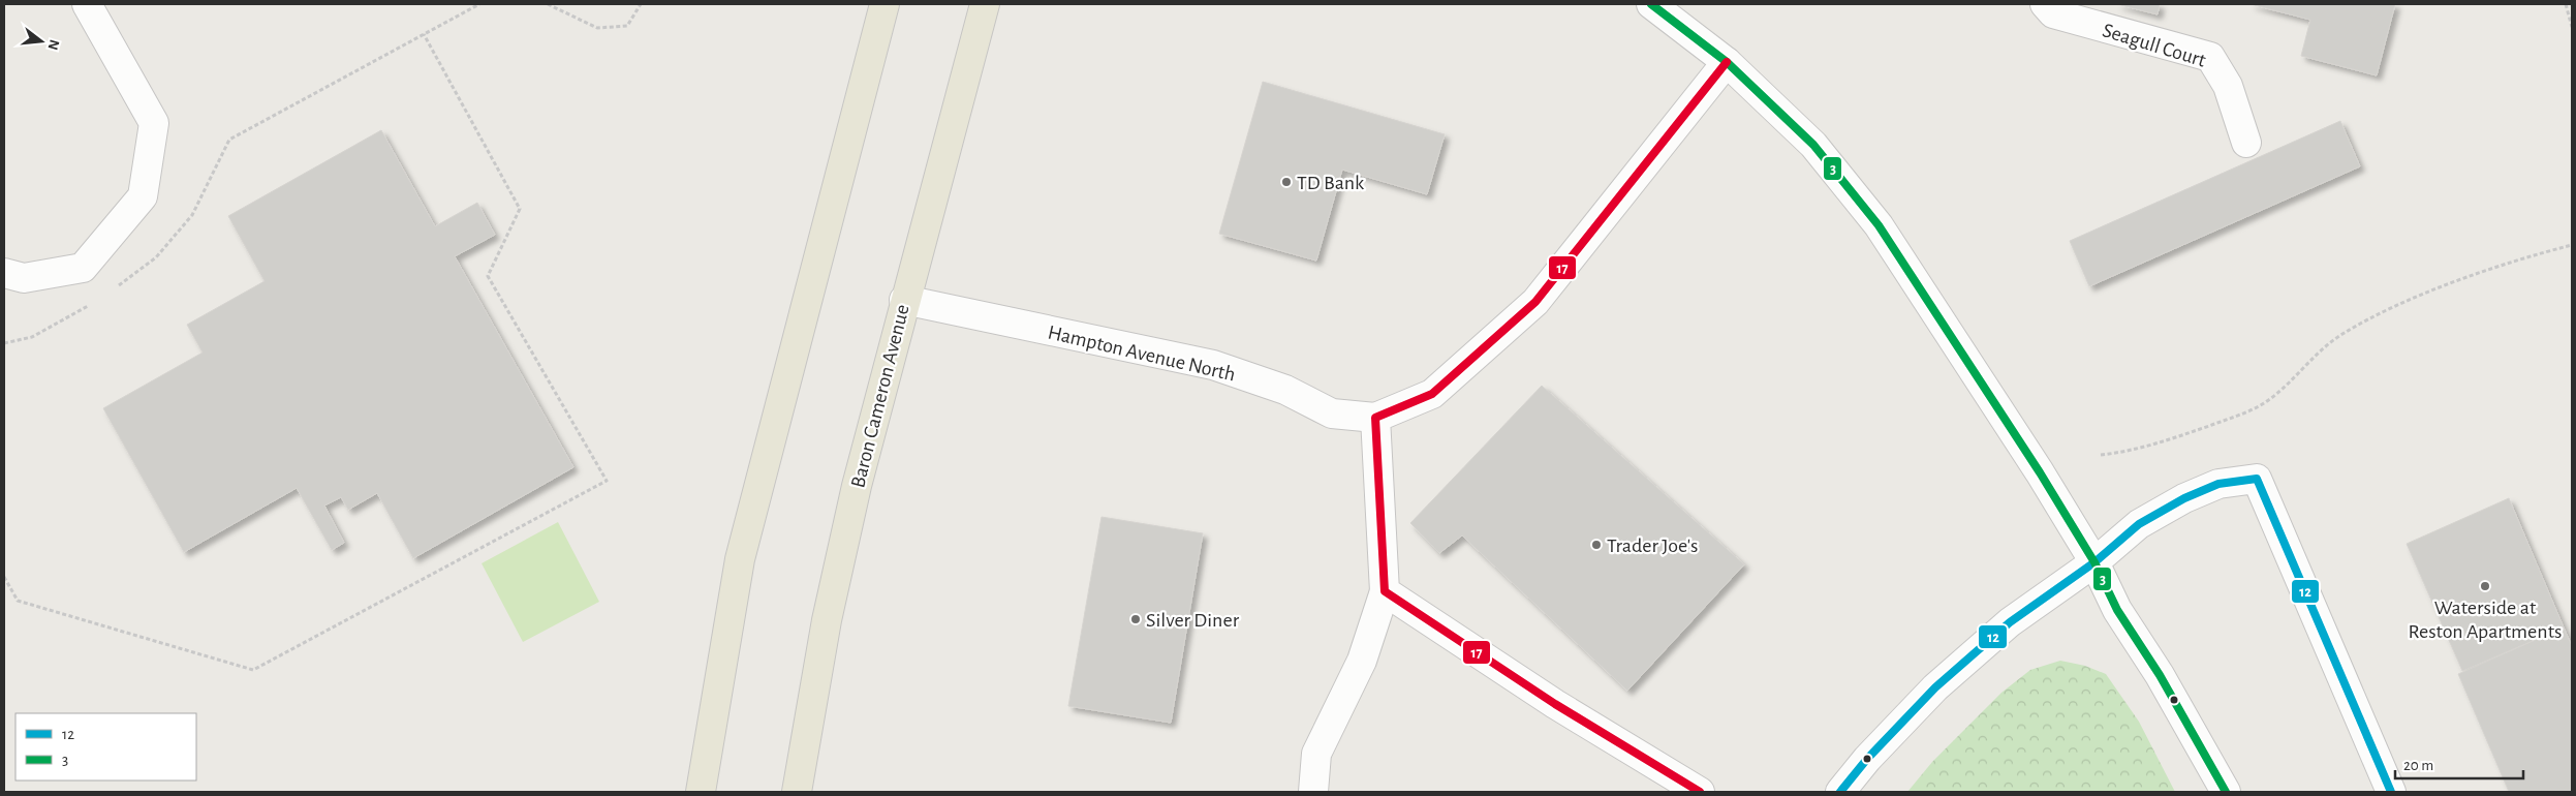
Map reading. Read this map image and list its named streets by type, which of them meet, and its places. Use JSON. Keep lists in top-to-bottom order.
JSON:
{
  "streets": {
    "main road": ["Baron Cameron Avenue"],
    "street": ["Seagull Court", "Hampton Avenue North"]
  },
  "crossings": [
    ["Hampton Avenue North", "Baron Cameron Avenue"]
  ],
  "places": [
    "TD Bank",
    "Trader Joe's",
    "Waterside at Reston Apartments",
    "Silver Diner"
  ],
  "lines": ["transit line 3", "transit line 17", "transit line 12"],
  "legend": ["12", "3"],
  "scale_bar": "20 m",
  "north": "right"
}
